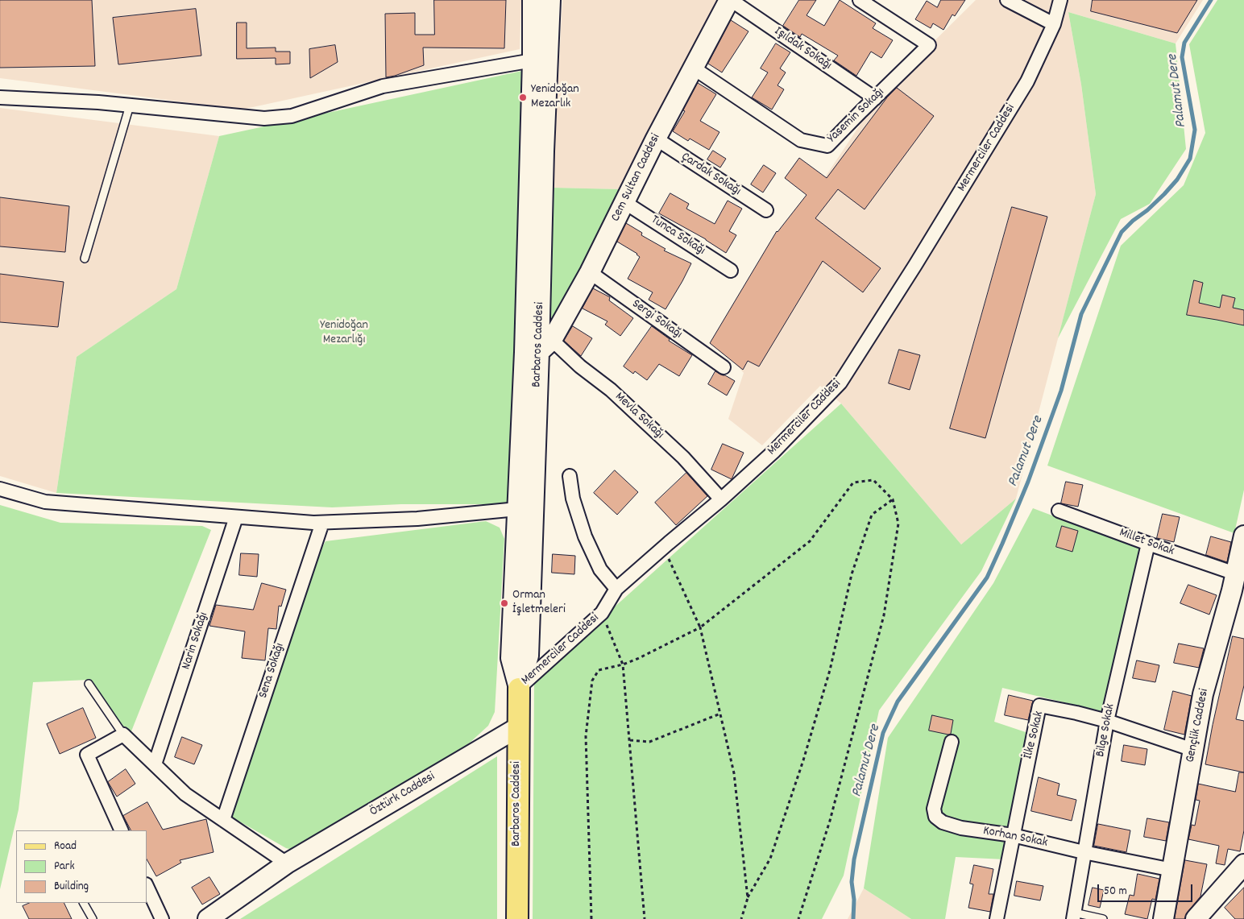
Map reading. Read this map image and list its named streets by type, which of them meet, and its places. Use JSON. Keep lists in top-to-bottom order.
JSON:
{
  "streets": {
    "main road": [
      "Cem Sultan Caddesi",
      "Barbaros Caddesi",
      "Gençlik Caddesi",
      "Öztürk Caddesi"
    ],
    "street": [
      "Işıldak Sokağı",
      "Yasemin Sokağı",
      "Mermerciler Caddesi",
      "Çardak Sokağı",
      "Tunca Sokağı",
      "Sergi Sokağı",
      "Mevla Sokağı",
      "Millet Sokak",
      "Narin Sokağı",
      "Sena Sokağı",
      "Bilge Sokak",
      "İlke Sokak",
      "Korhan Sokak"
    ]
  },
  "crossings": [
    ["Işıldak Sokağı", "Yasemin Sokağı"],
    ["Işıldak Sokağı", "Cem Sultan Caddesi"],
    ["Yasemin Sokağı", "Cem Sultan Caddesi"],
    ["Mermerciler Caddesi", "Barbaros Caddesi"],
    ["Mermerciler Caddesi", "Mevla Sokağı"],
    ["Çardak Sokağı", "Cem Sultan Caddesi"],
    ["Cem Sultan Caddesi", "Tunca Sokağı"],
    ["Cem Sultan Caddesi", "Sergi Sokağı"],
    ["Cem Sultan Caddesi", "Barbaros Caddesi"],
    ["Cem Sultan Caddesi", "Mevla Sokağı"],
    ["Barbaros Caddesi", "Mevla Sokağı"],
    ["Barbaros Caddesi", "Öztürk Caddesi"],
    ["Millet Sokak", "Gençlik Caddesi"],
    ["Millet Sokak", "Bilge Sokak"],
    ["Gençlik Caddesi", "İlke Sokak"],
    ["Gençlik Caddesi", "Korhan Sokak"],
    ["Bilge Sokak", "İlke Sokak"],
    ["Bilge Sokak", "Korhan Sokak"],
    ["İlke Sokak", "Korhan Sokak"]
  ],
  "water": ["Palamut Dere"],
  "parks": ["Yenidoğan Mezarlığı"],
  "places": ["Yenidoğan Mezarlık", "Orman İşletmeleri"],
  "legend": ["Road", "Park", "Building"],
  "scale_bar": "50 m"
}
